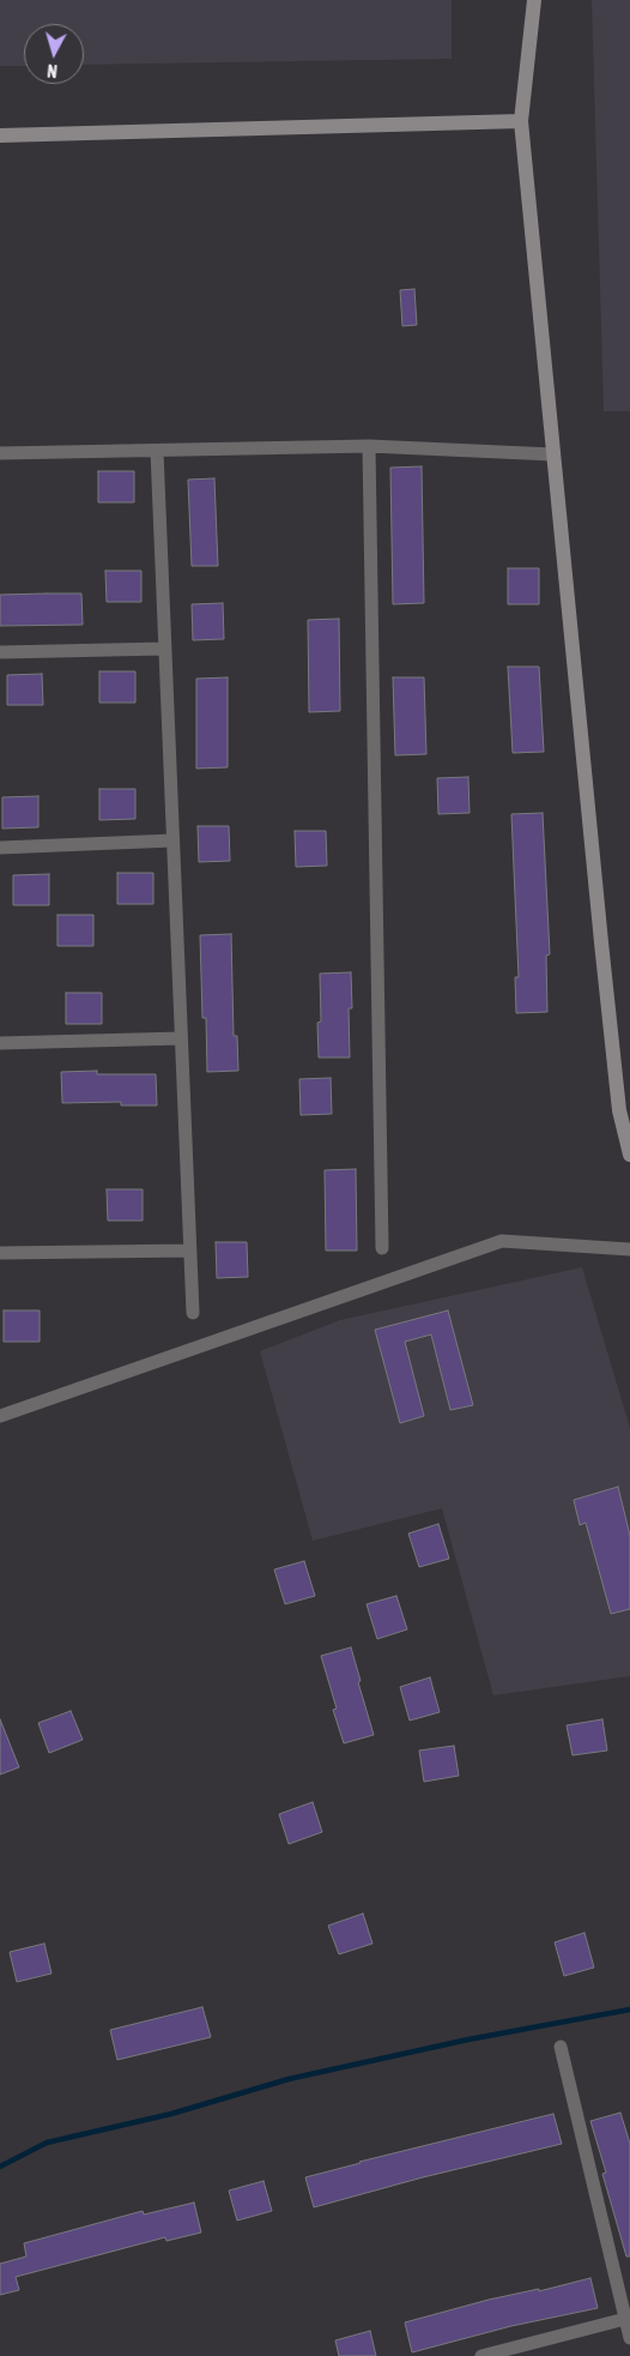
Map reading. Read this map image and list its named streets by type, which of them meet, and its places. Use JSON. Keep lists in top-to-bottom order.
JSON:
{
  "north": "bottom"
}
